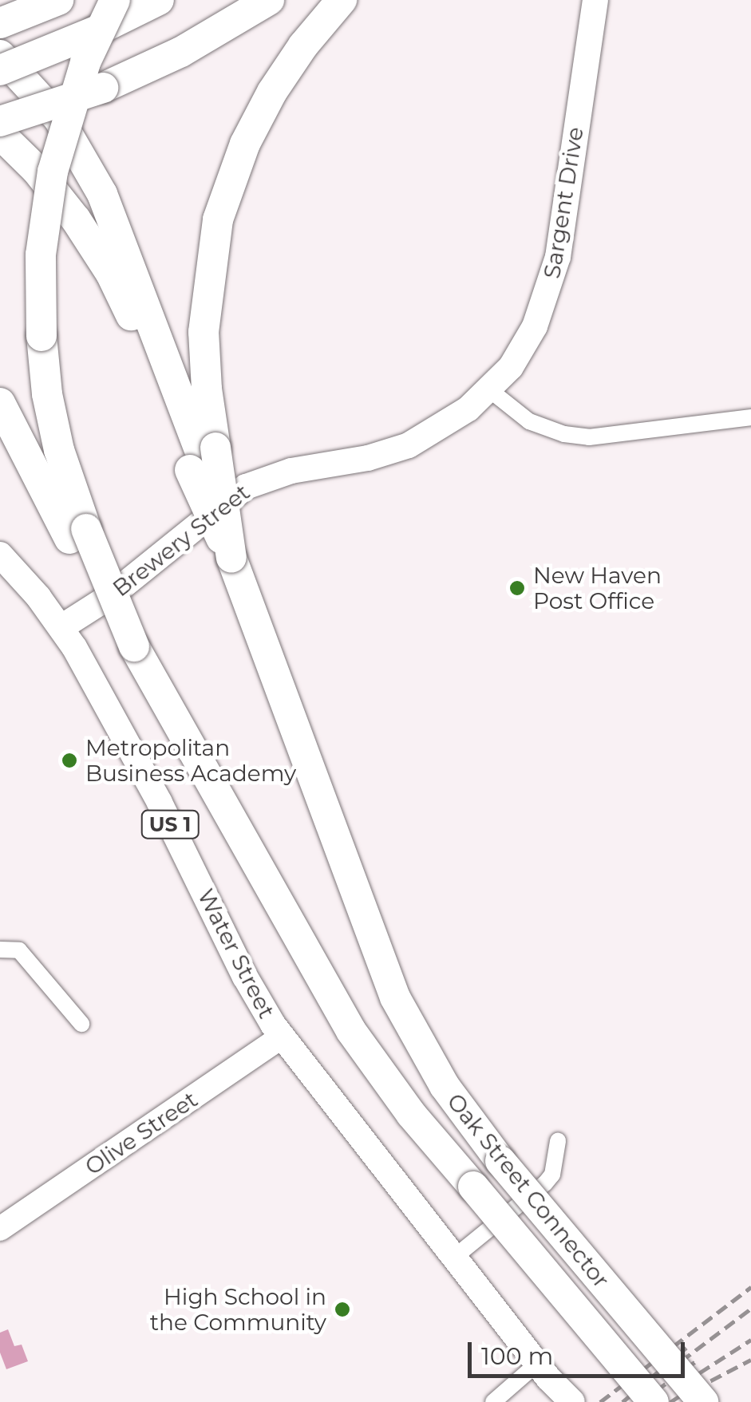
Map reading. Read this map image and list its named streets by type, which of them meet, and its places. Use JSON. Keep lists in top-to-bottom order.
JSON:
{
  "streets": {
    "highway": ["Oak Street Connector"],
    "main road": [
      "Sargent Drive",
      "Brewery Street",
      "US 1",
      "Water Street"
    ],
    "street": ["Olive Street"]
  },
  "crossings": [
    ["Sargent Drive", "Brewery Street"],
    ["Brewery Street", "Water Street"],
    ["Water Street", "Olive Street"]
  ],
  "places": ["New Haven Post Office", "Metropolitan Business Academy", "High School in the Community"],
  "scale_bar": "100 m"
}
